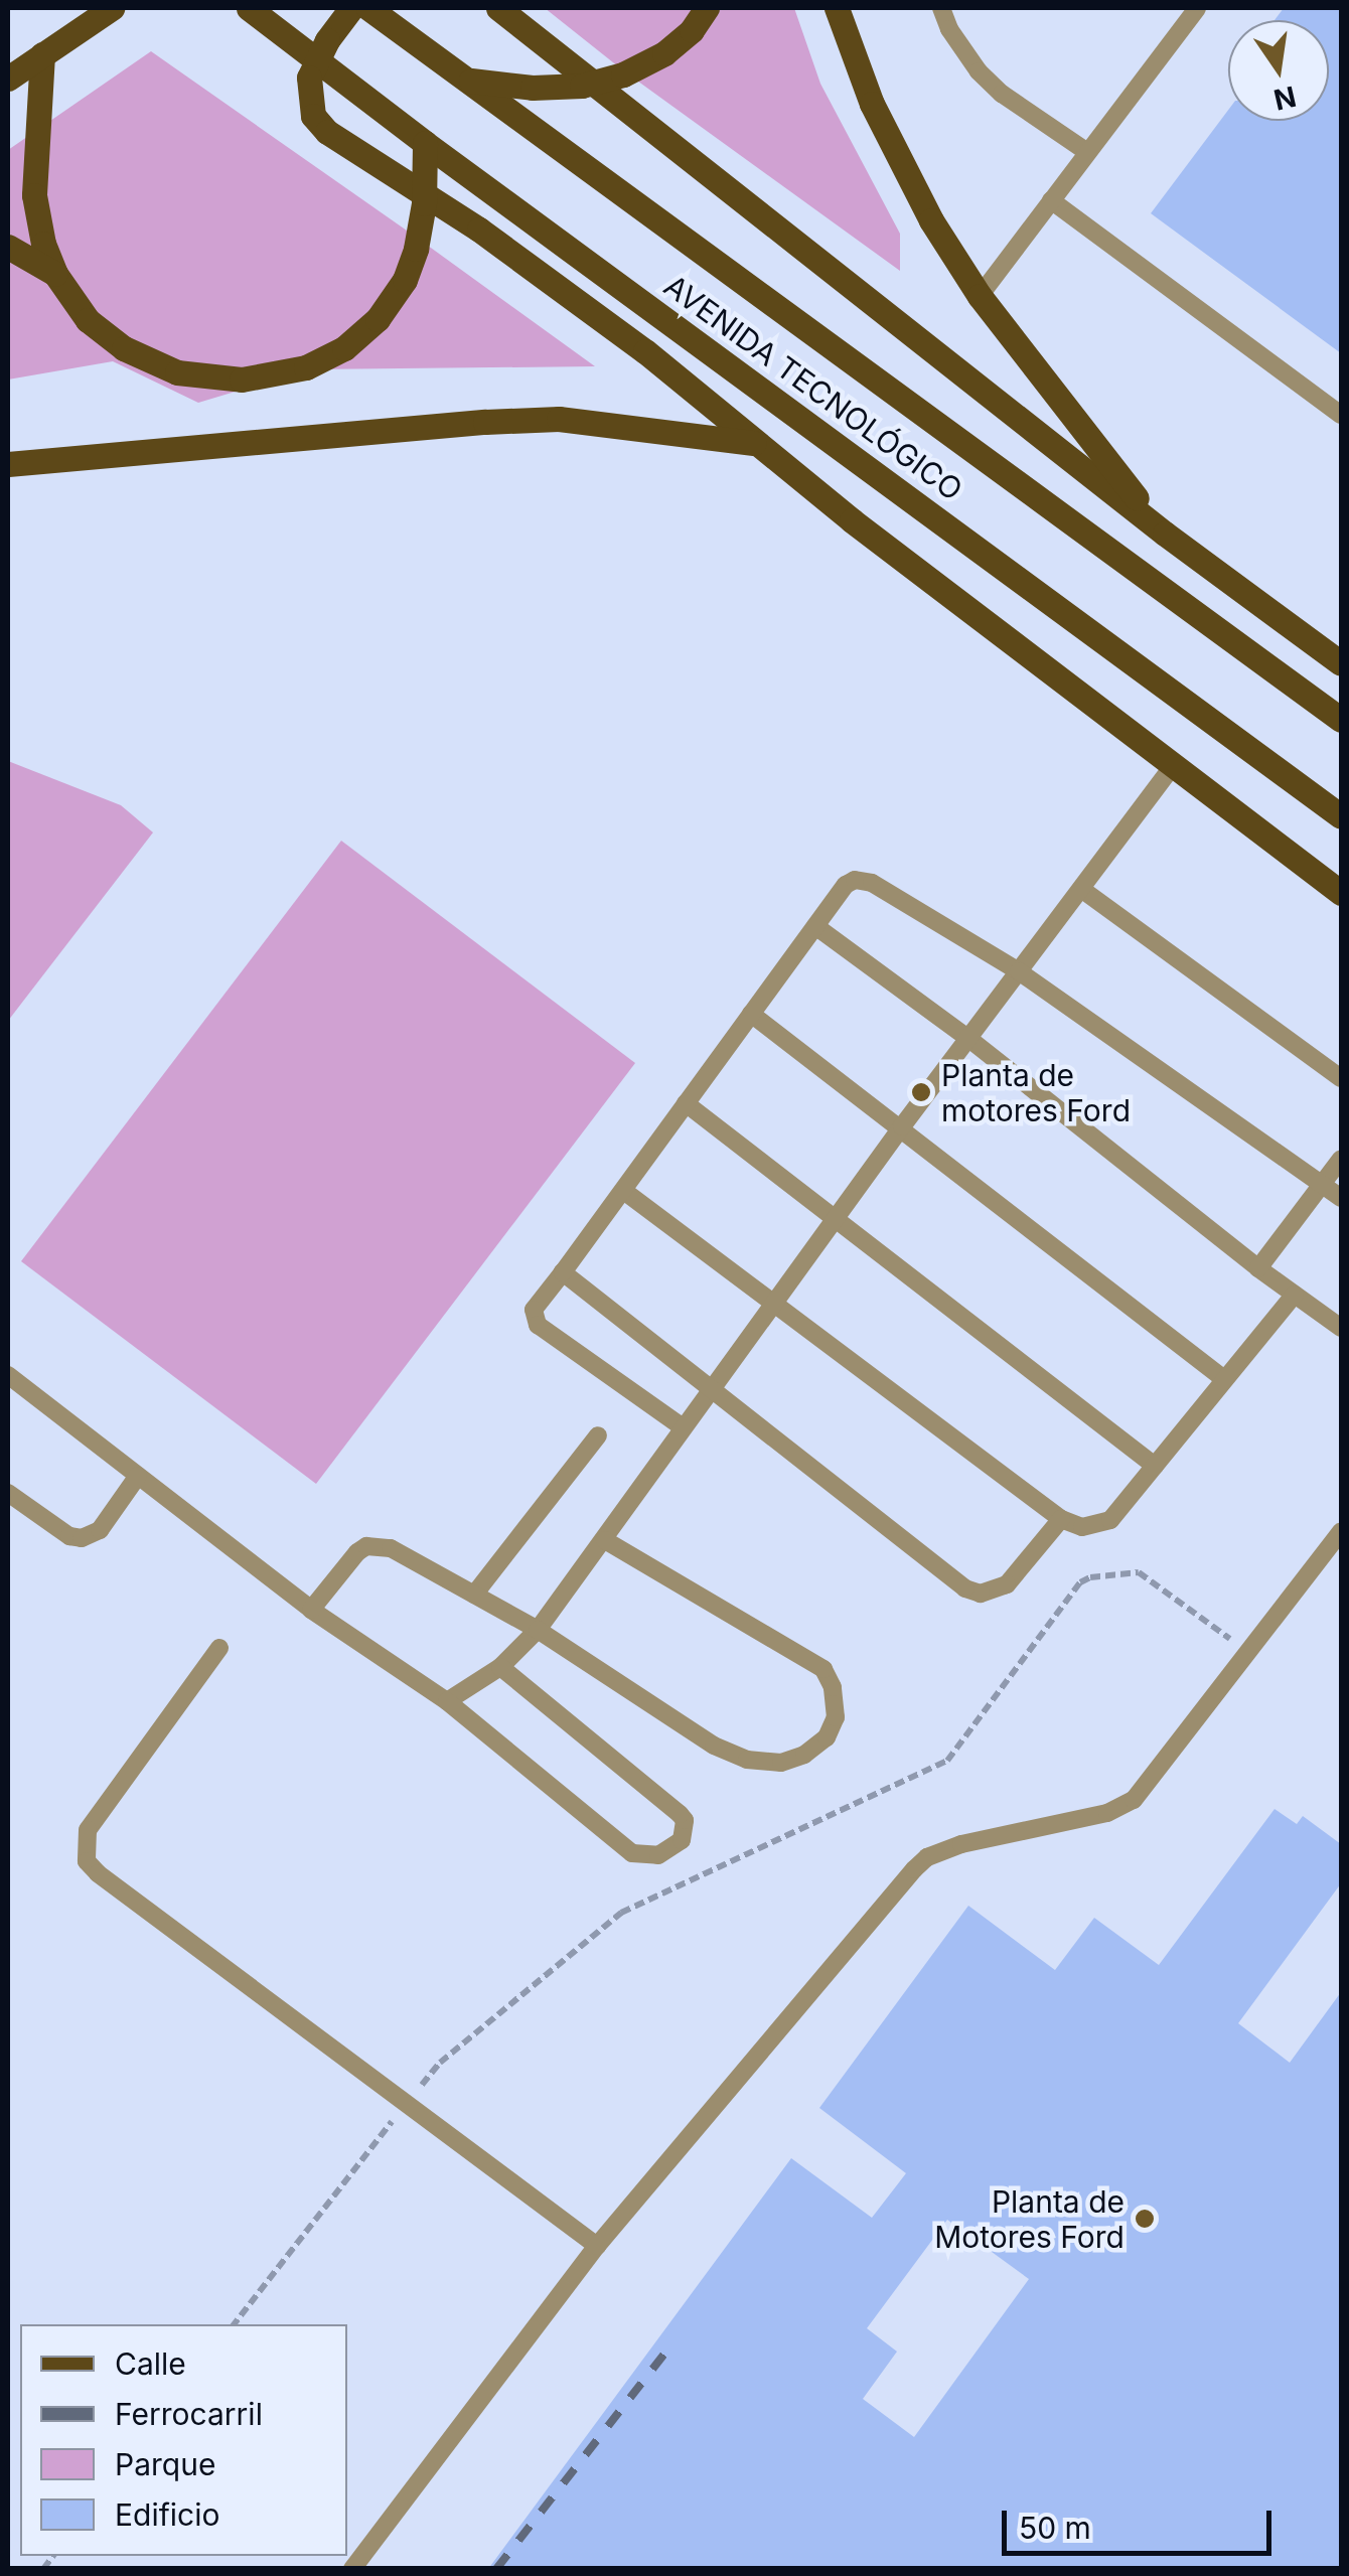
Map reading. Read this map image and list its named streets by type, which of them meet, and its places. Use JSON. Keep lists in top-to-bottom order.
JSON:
{
  "streets": {
    "main road": ["AVENIDA TECNOLÓGICO"]
  },
  "places": ["Planta de motores Ford", "Planta de Motores Ford"],
  "legend": [
    "Calle",
    "Ferrocarril",
    "Parque",
    "Edificio"
  ],
  "scale_bar": "50 m",
  "north": "bottom"
}
